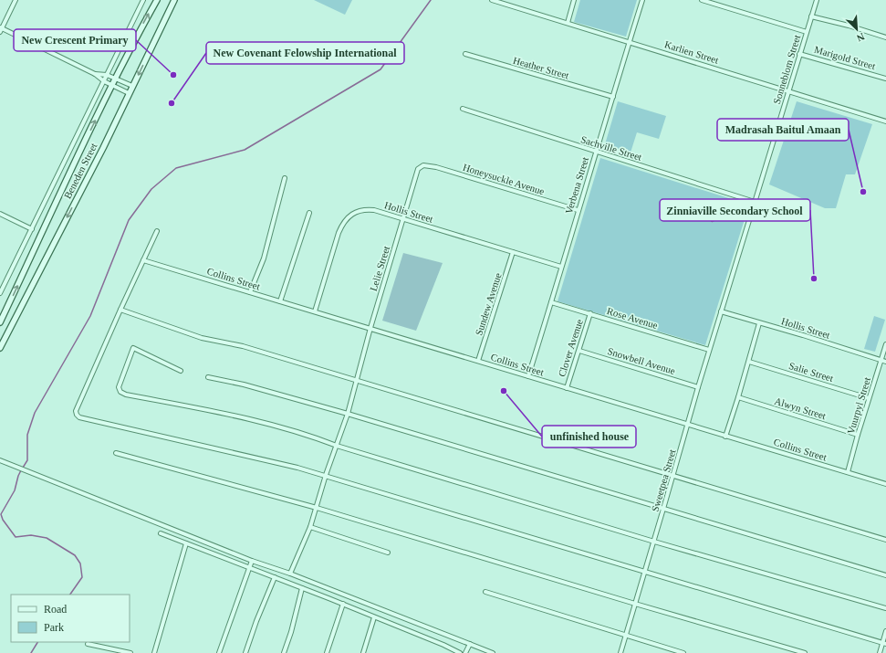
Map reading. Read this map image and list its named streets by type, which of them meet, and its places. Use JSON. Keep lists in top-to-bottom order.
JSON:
{
  "streets": {
    "main road": ["Beneden Street"],
    "street": [
      "Karlien Street",
      "Marigold Street",
      "Heather Street",
      "Sonneblom Street",
      "Sachville Street",
      "Honeysuckle Avenue",
      "Verbena Street",
      "Hollis Street",
      "Lelie Street",
      "Collins Street",
      "Sundew Avenue",
      "Rose Avenue",
      "Clover Avenue",
      "Snowbell Avenue",
      "Salie Street",
      "Vuurpyl Street",
      "Alwyn Street",
      "Sweetpea Street"
    ]
  },
  "crossings": [
    ["Karlien Street", "Sonneblom Street"],
    ["Karlien Street", "Verbena Street"],
    ["Marigold Street", "Sonneblom Street"],
    ["Heather Street", "Verbena Street"],
    ["Sonneblom Street", "Sachville Street"],
    ["Sonneblom Street", "Hollis Street"],
    ["Sonneblom Street", "Sweetpea Street"],
    ["Sachville Street", "Verbena Street"],
    ["Honeysuckle Avenue", "Verbena Street"],
    ["Honeysuckle Avenue", "Lelie Street"],
    ["Verbena Street", "Hollis Street"],
    ["Verbena Street", "Collins Street"],
    ["Verbena Street", "Rose Avenue"],
    ["Hollis Street", "Lelie Street"],
    ["Hollis Street", "Collins Street"],
    ["Hollis Street", "Sundew Avenue"],
    ["Hollis Street", "Vuurpyl Street"],
    ["Hollis Street", "Sweetpea Street"],
    ["Lelie Street", "Collins Street"],
    ["Collins Street", "Sundew Avenue"],
    ["Collins Street", "Clover Avenue"],
    ["Collins Street", "Vuurpyl Street"],
    ["Collins Street", "Sweetpea Street"],
    ["Rose Avenue", "Clover Avenue"],
    ["Rose Avenue", "Sweetpea Street"],
    ["Clover Avenue", "Snowbell Avenue"],
    ["Snowbell Avenue", "Sweetpea Street"],
    ["Salie Street", "Vuurpyl Street"],
    ["Vuurpyl Street", "Alwyn Street"]
  ],
  "places": [
    "New Crescent Primary",
    "New Covenant Felowship International",
    "Madrasah Baitul Amaan",
    "Zinniaville Secondary School",
    "unfinished house"
  ],
  "legend": ["Road", "Park"],
  "north": "bottom right"
}
